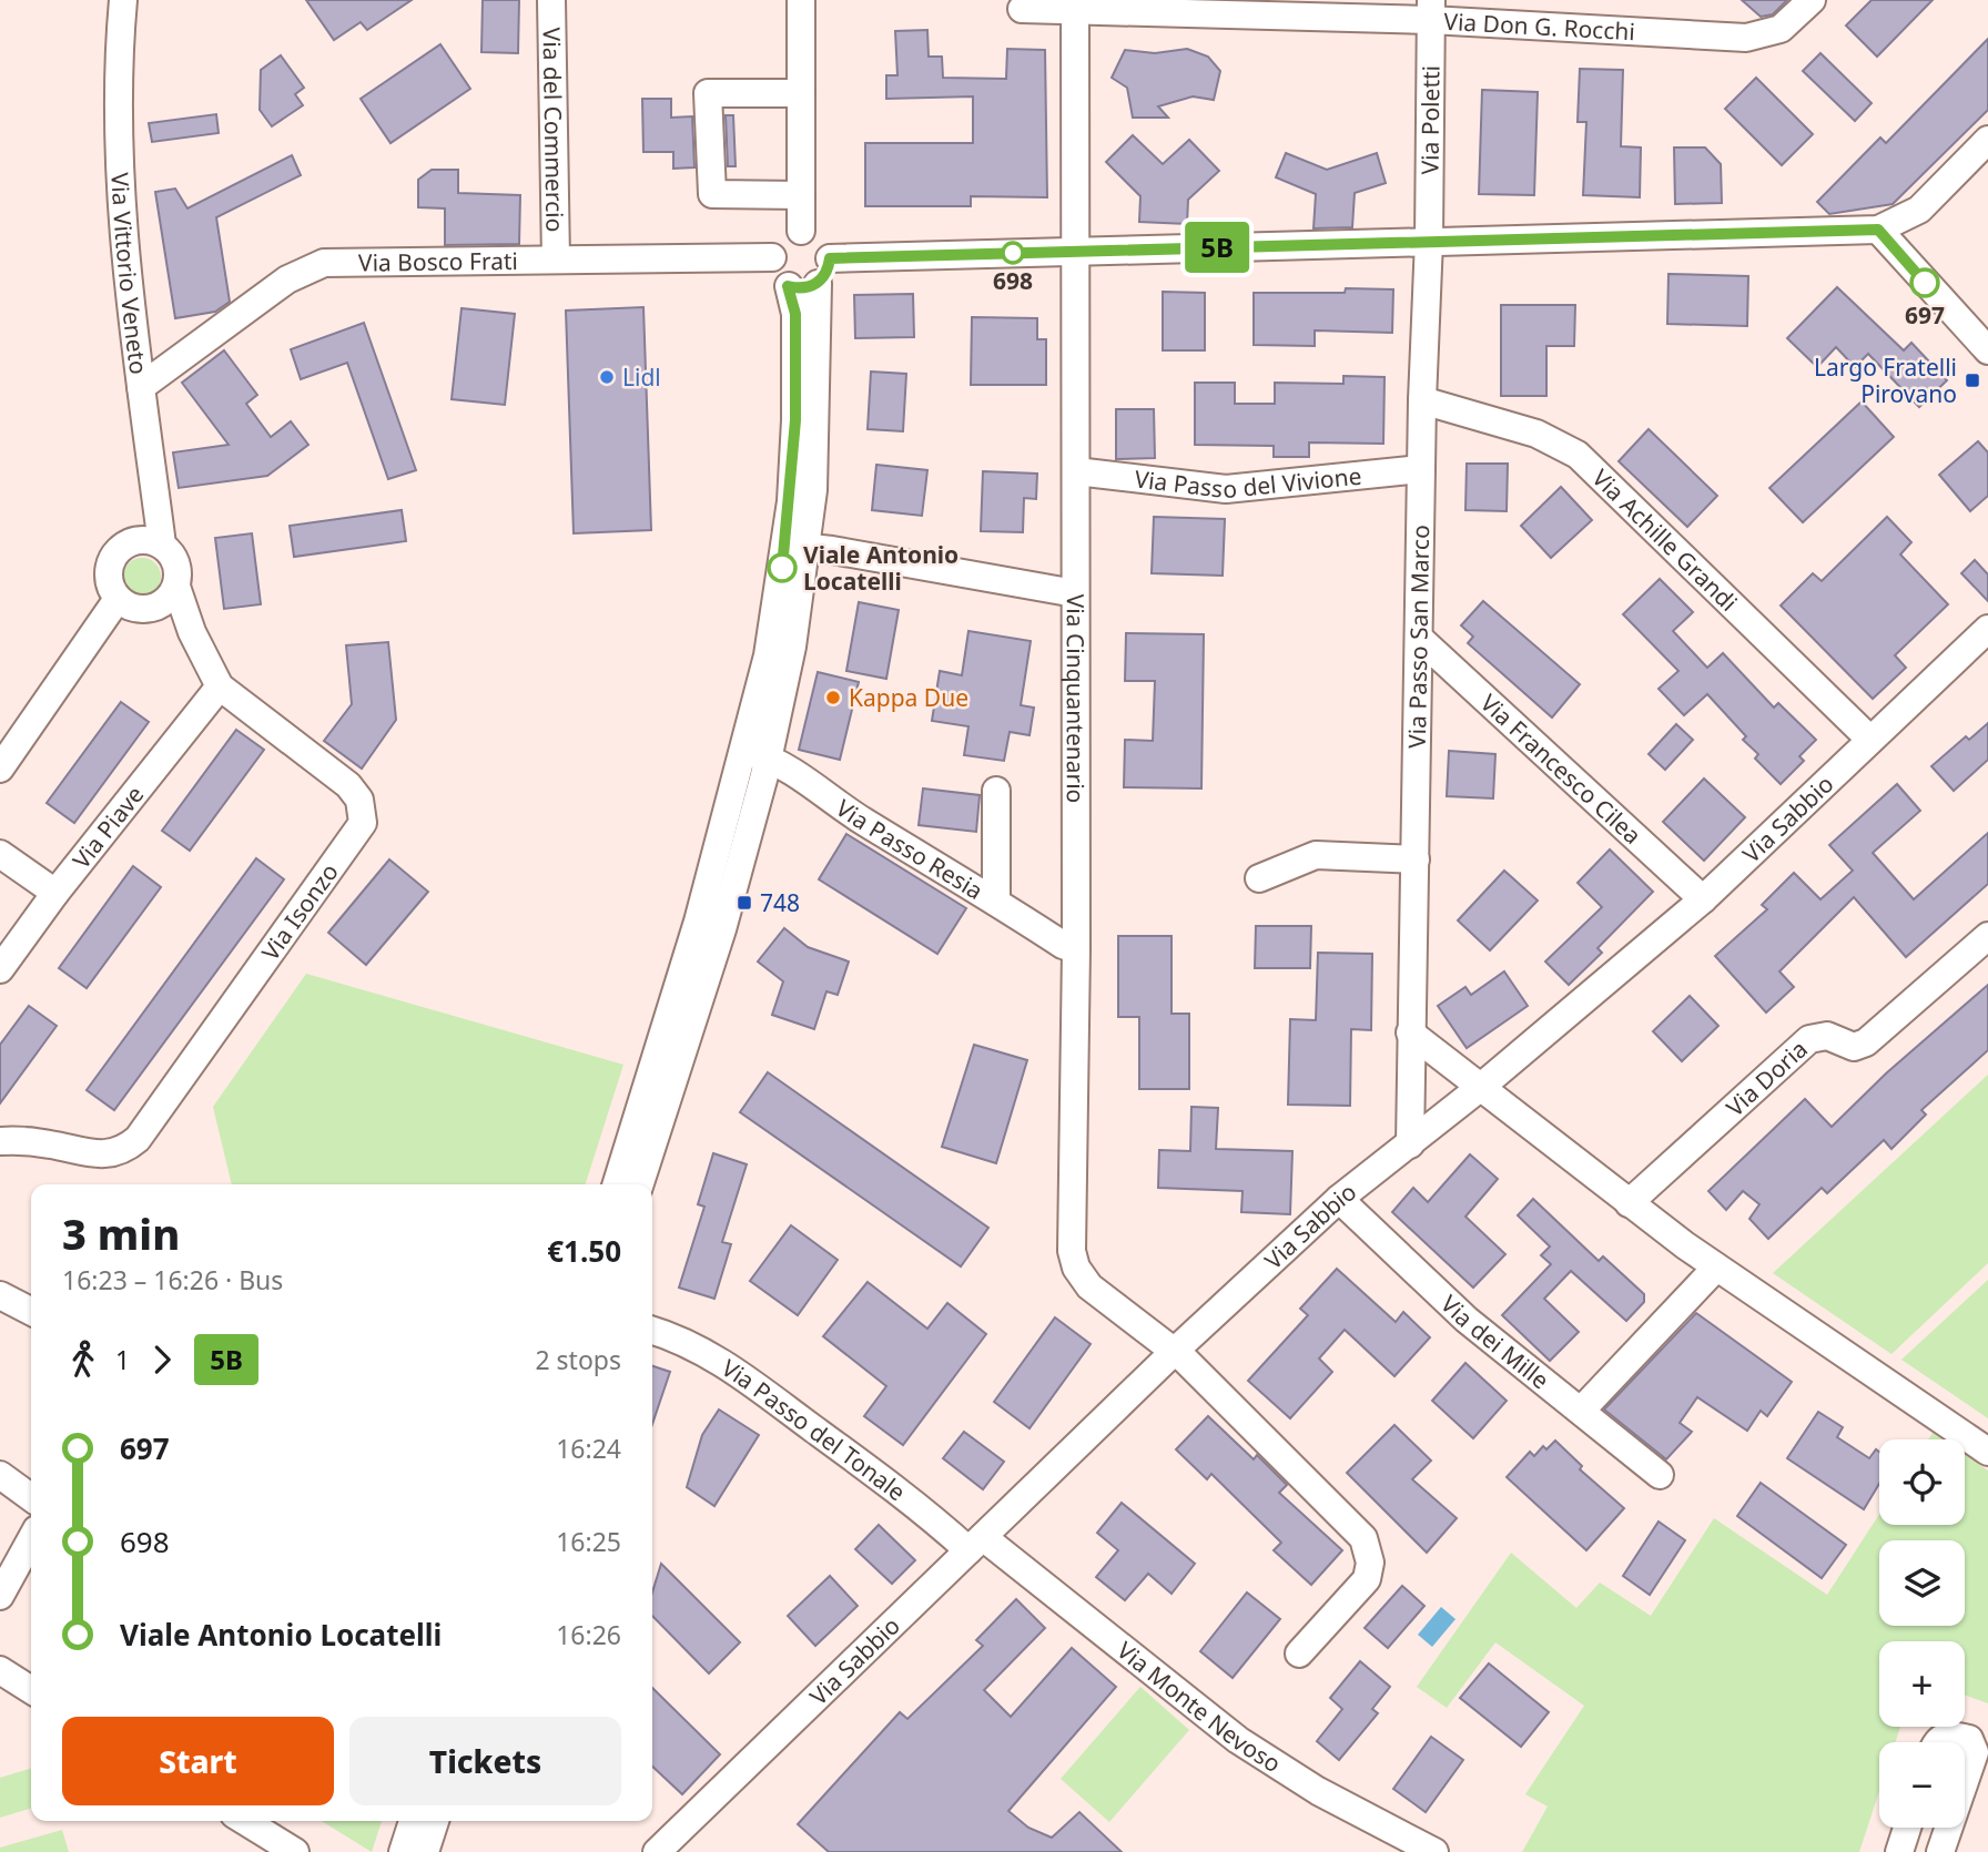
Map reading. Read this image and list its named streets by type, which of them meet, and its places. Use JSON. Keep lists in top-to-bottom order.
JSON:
{
  "streets": {
    "street": [
      "Via Don G. Rocchi",
      "Via Poletti",
      "Via del Commercio",
      "Via Bosco Frati",
      "Via Vittorio Veneto",
      "Via Passo del Vivione",
      "Via Achille Grandi",
      "Via Passo San Marco",
      "Via Cinquantenario",
      "Via Francesco Cilea",
      "Via Sabbio",
      "Via Piave",
      "Via Passo Resia",
      "Via Isonzo",
      "Via Doria",
      "Via dei Mille",
      "Via Passo del Tonale",
      "Via Monte Nevoso"
    ]
  },
  "crossings": [
    ["Via Don G. Rocchi", "Via Poletti"],
    ["Via Don G. Rocchi", "Via Cinquantenario"],
    ["Via Poletti", "Via Passo San Marco"],
    ["Via del Commercio", "Via Bosco Frati"],
    ["Via Bosco Frati", "Via Vittorio Veneto"],
    ["Via Vittorio Veneto", "Via Isonzo"],
    ["Via Passo del Vivione", "Via Passo San Marco"],
    ["Via Passo del Vivione", "Via Cinquantenario"],
    ["Via Achille Grandi", "Via Passo San Marco"],
    ["Via Achille Grandi", "Via Sabbio"],
    ["Via Passo San Marco", "Via Francesco Cilea"],
    ["Via Passo San Marco", "Via Sabbio"],
    ["Via Cinquantenario", "Via Sabbio"],
    ["Via Cinquantenario", "Via Passo Resia"],
    ["Via Francesco Cilea", "Via Sabbio"],
    ["Via Sabbio", "Via dei Mille"],
    ["Via Sabbio", "Via Passo del Tonale"],
    ["Via Sabbio", "Via Monte Nevoso"],
    ["Via Piave", "Via Isonzo"],
    ["Via Passo del Tonale", "Via Monte Nevoso"]
  ],
  "places": {
    "other": [
      "698",
      "697",
      "Lidl",
      "Viale Antonio Locatelli",
      "Kappa Due"
    ],
    "transit": ["Largo Fratelli Pirovano", "748"]
  },
  "lines": ["bus line 5B"],
  "page": {
    "on_map": "5B",
    "heading": ["3 min", "16:23 – 16:26 · Bus", "€1.50"],
    "legs": ["1", "5B", "2 stops"],
    "list": [
      {
        "name": "697",
        "value": "16:24"
      },
      {
        "name": "698",
        "value": "16:25"
      },
      {
        "name": "Viale Antonio Locatelli",
        "value": "16:26"
      }
    ],
    "map_buttons": ["+", "−"],
    "buttons": ["Start", "Tickets"]
  }
}
